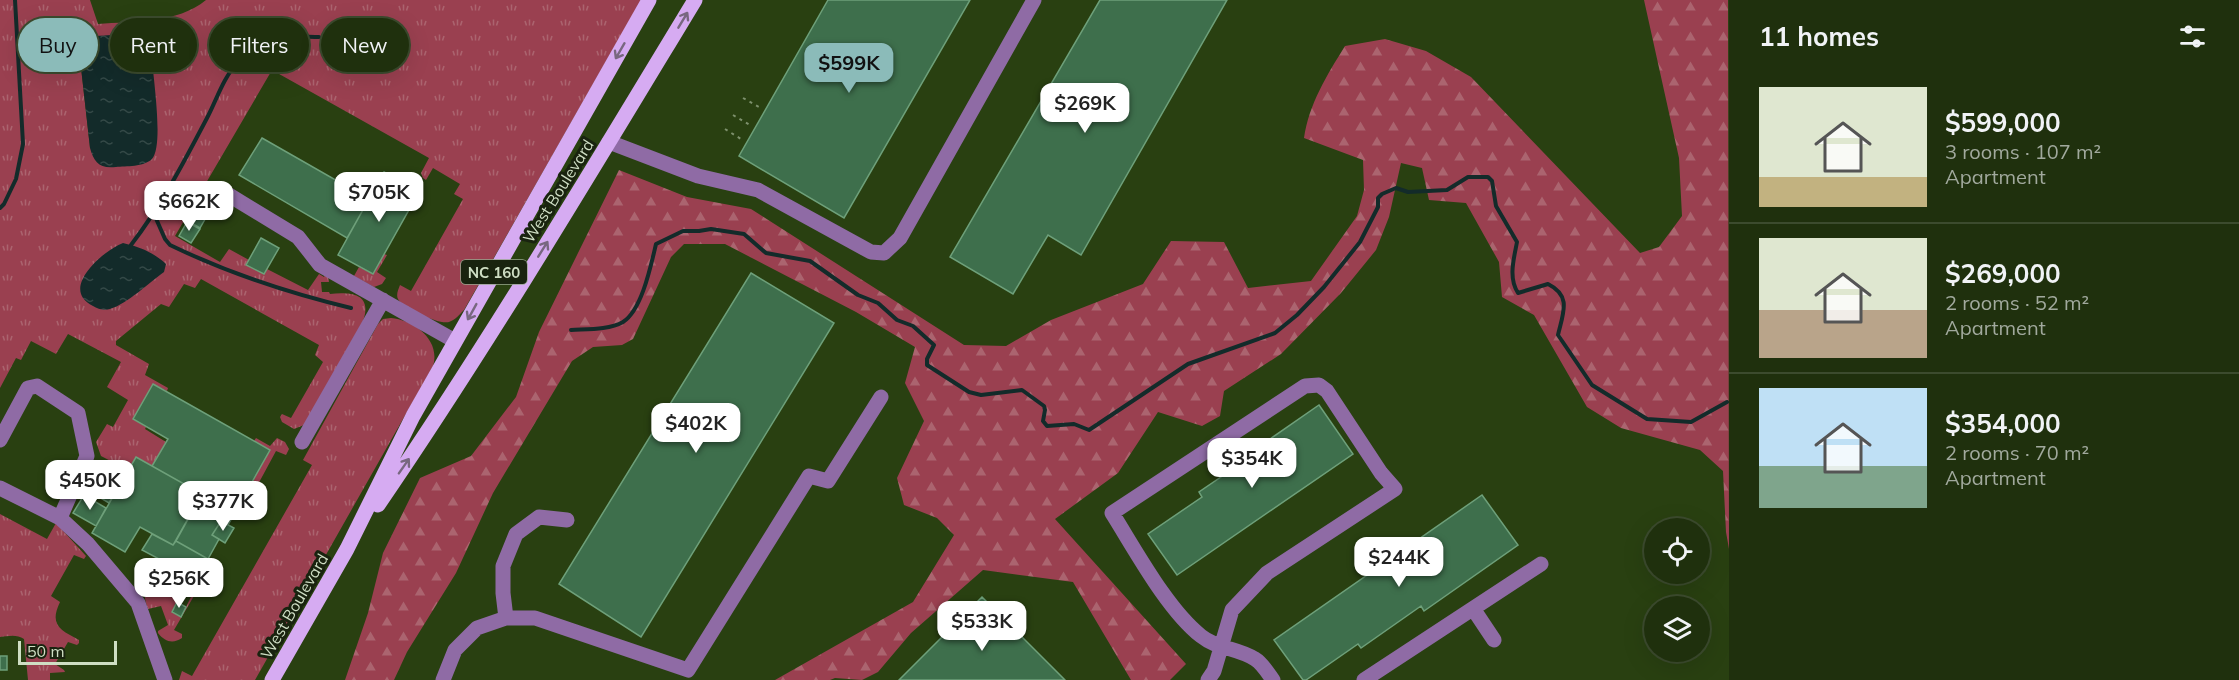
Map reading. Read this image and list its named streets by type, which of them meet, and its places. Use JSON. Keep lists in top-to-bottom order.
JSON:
{
  "streets": {
    "main road": ["West Boulevard", "NC 160"]
  },
  "scale_bar": "50 m",
  "page": {
    "heading": "11 homes",
    "chip": [
      "Buy",
      "Rent",
      "Filters",
      "New"
    ],
    "price": [
      "$599K",
      "$269K",
      "$705K",
      "$662K",
      "$402K",
      "$354K",
      "$450K",
      "$377K",
      "$244K",
      "$256K",
      "$533K"
    ],
    "list": [
      {
        "name": "$599,000",
        "note": "3 rooms · 107 m² · Apartment"
      },
      {
        "name": "$269,000",
        "note": "2 rooms · 52 m² · Apartment"
      },
      {
        "name": "$354,000",
        "note": "2 rooms · 70 m² · Apartment"
      }
    ],
    "scale": "50 m"
  }
}
